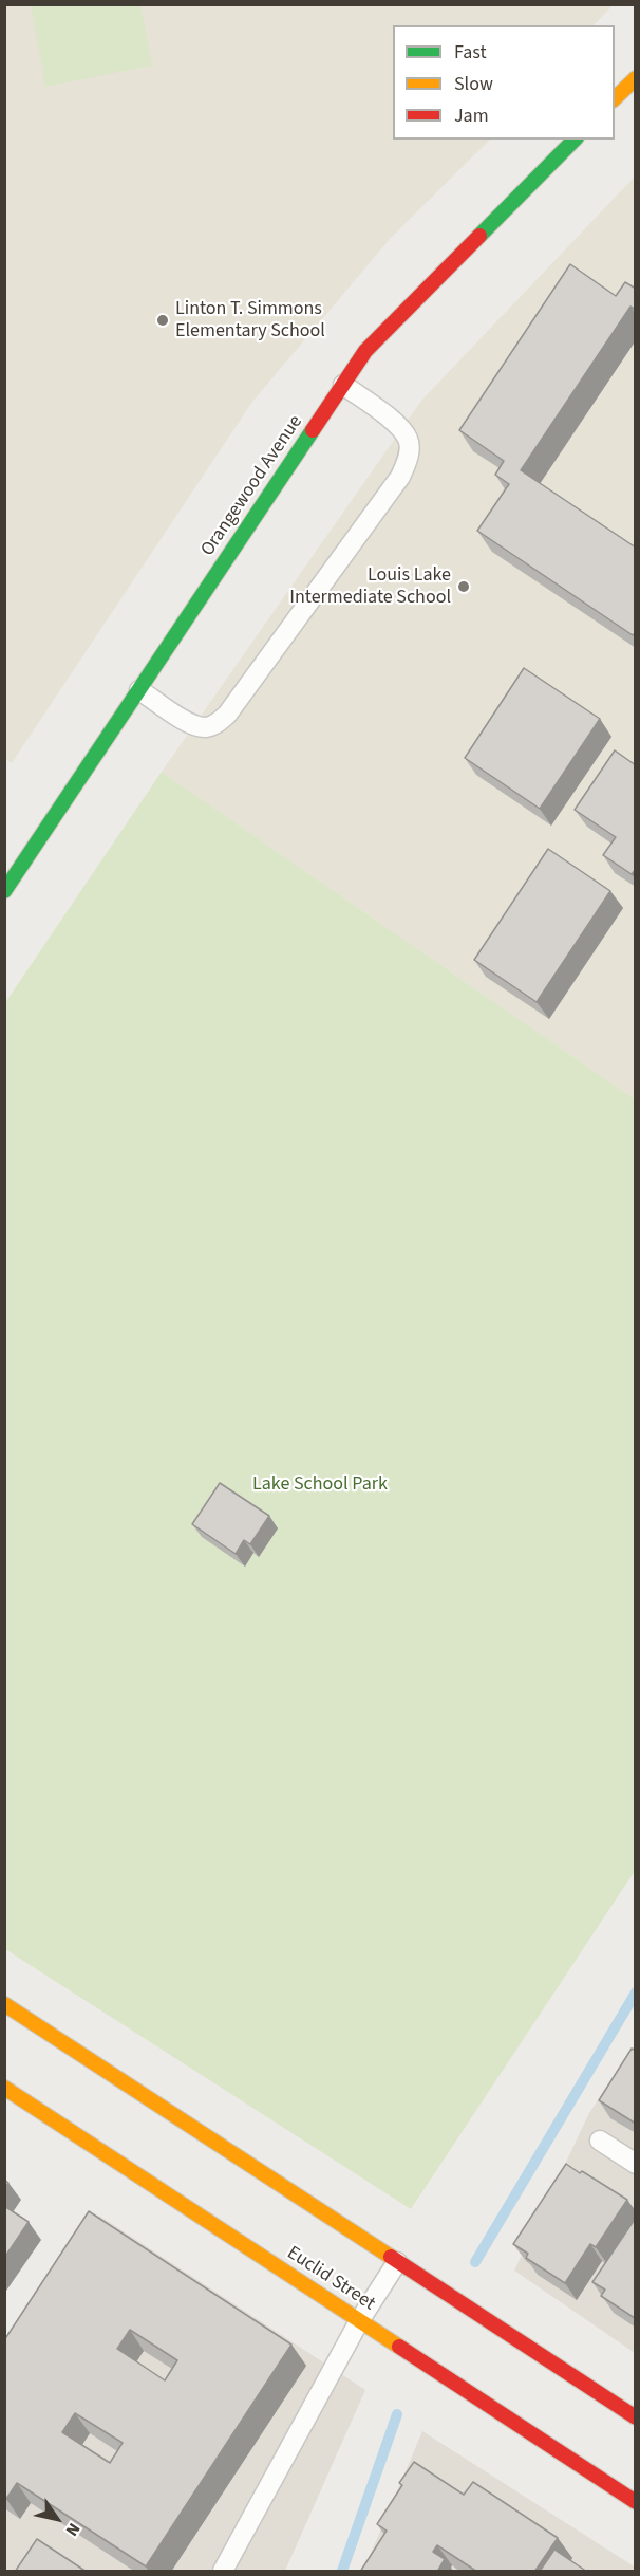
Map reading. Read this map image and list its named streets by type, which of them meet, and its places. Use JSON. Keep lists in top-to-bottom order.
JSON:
{
  "streets": {
    "main road": ["Orangewood Avenue", "Euclid Street"]
  },
  "parks": ["Lake School Park"],
  "places": ["Linton T. Simmons Elementary School", "Louis Lake Intermediate School"],
  "legend": ["Fast", "Slow", "Jam"],
  "north": "bottom right"
}
